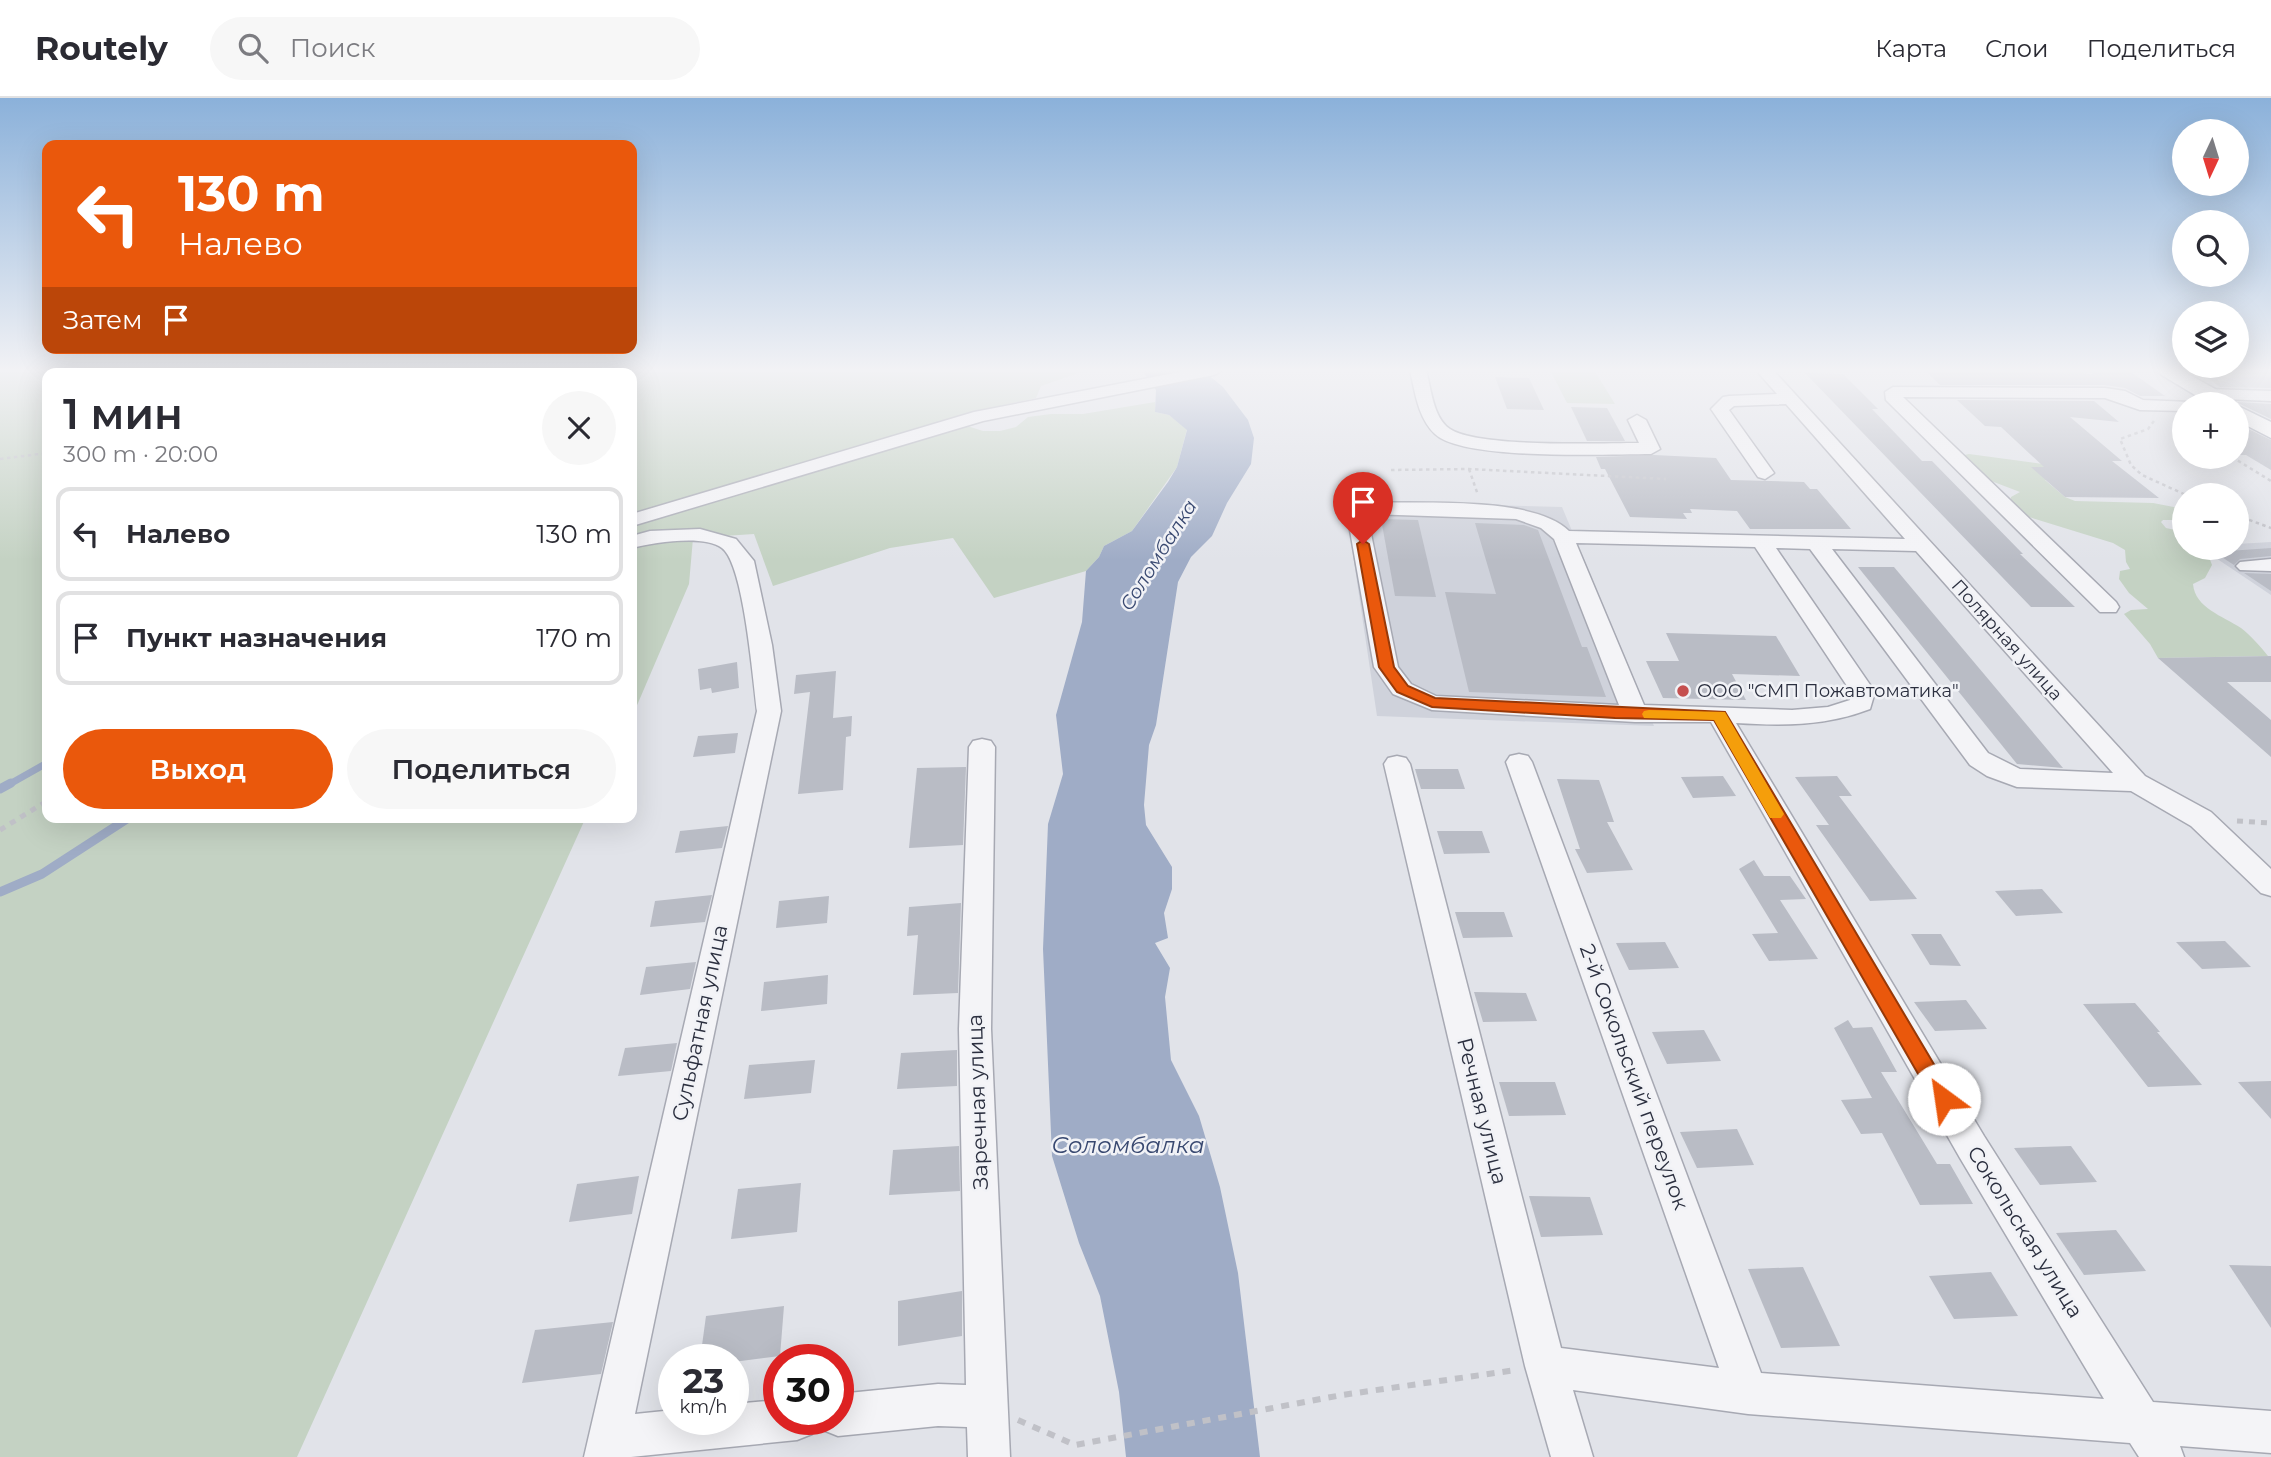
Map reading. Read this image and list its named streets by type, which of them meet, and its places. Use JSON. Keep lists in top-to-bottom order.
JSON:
{
  "streets": {
    "street": [
      "Полярная улица",
      "Сульфатная улица",
      "2-й Сокольский переулок",
      "Заречная улица",
      "Речная улица",
      "Сокольская улица"
    ]
  },
  "water": ["Соломбалка"],
  "places": ["ООО \"СМП Пожавтоматика\""],
  "north": "bottom",
  "page": {
    "header": "Routely",
    "search": "Поиск",
    "nav": ["Карта", "Слои", "Поделиться"],
    "map_buttons": ["+", "−"],
    "turn": ["130 m", "Налево"],
    "then": "Затем",
    "heading": ["1 мин", "300 m · 20:00"],
    "list": [
      {
        "name": "Налево",
        "value": "130 m"
      },
      {
        "name": "Пункт назначения",
        "value": "170 m"
      }
    ],
    "buttons": ["Выход", "Поделиться"],
    "speed": "23 km/h",
    "limit": "30"
  }
}
